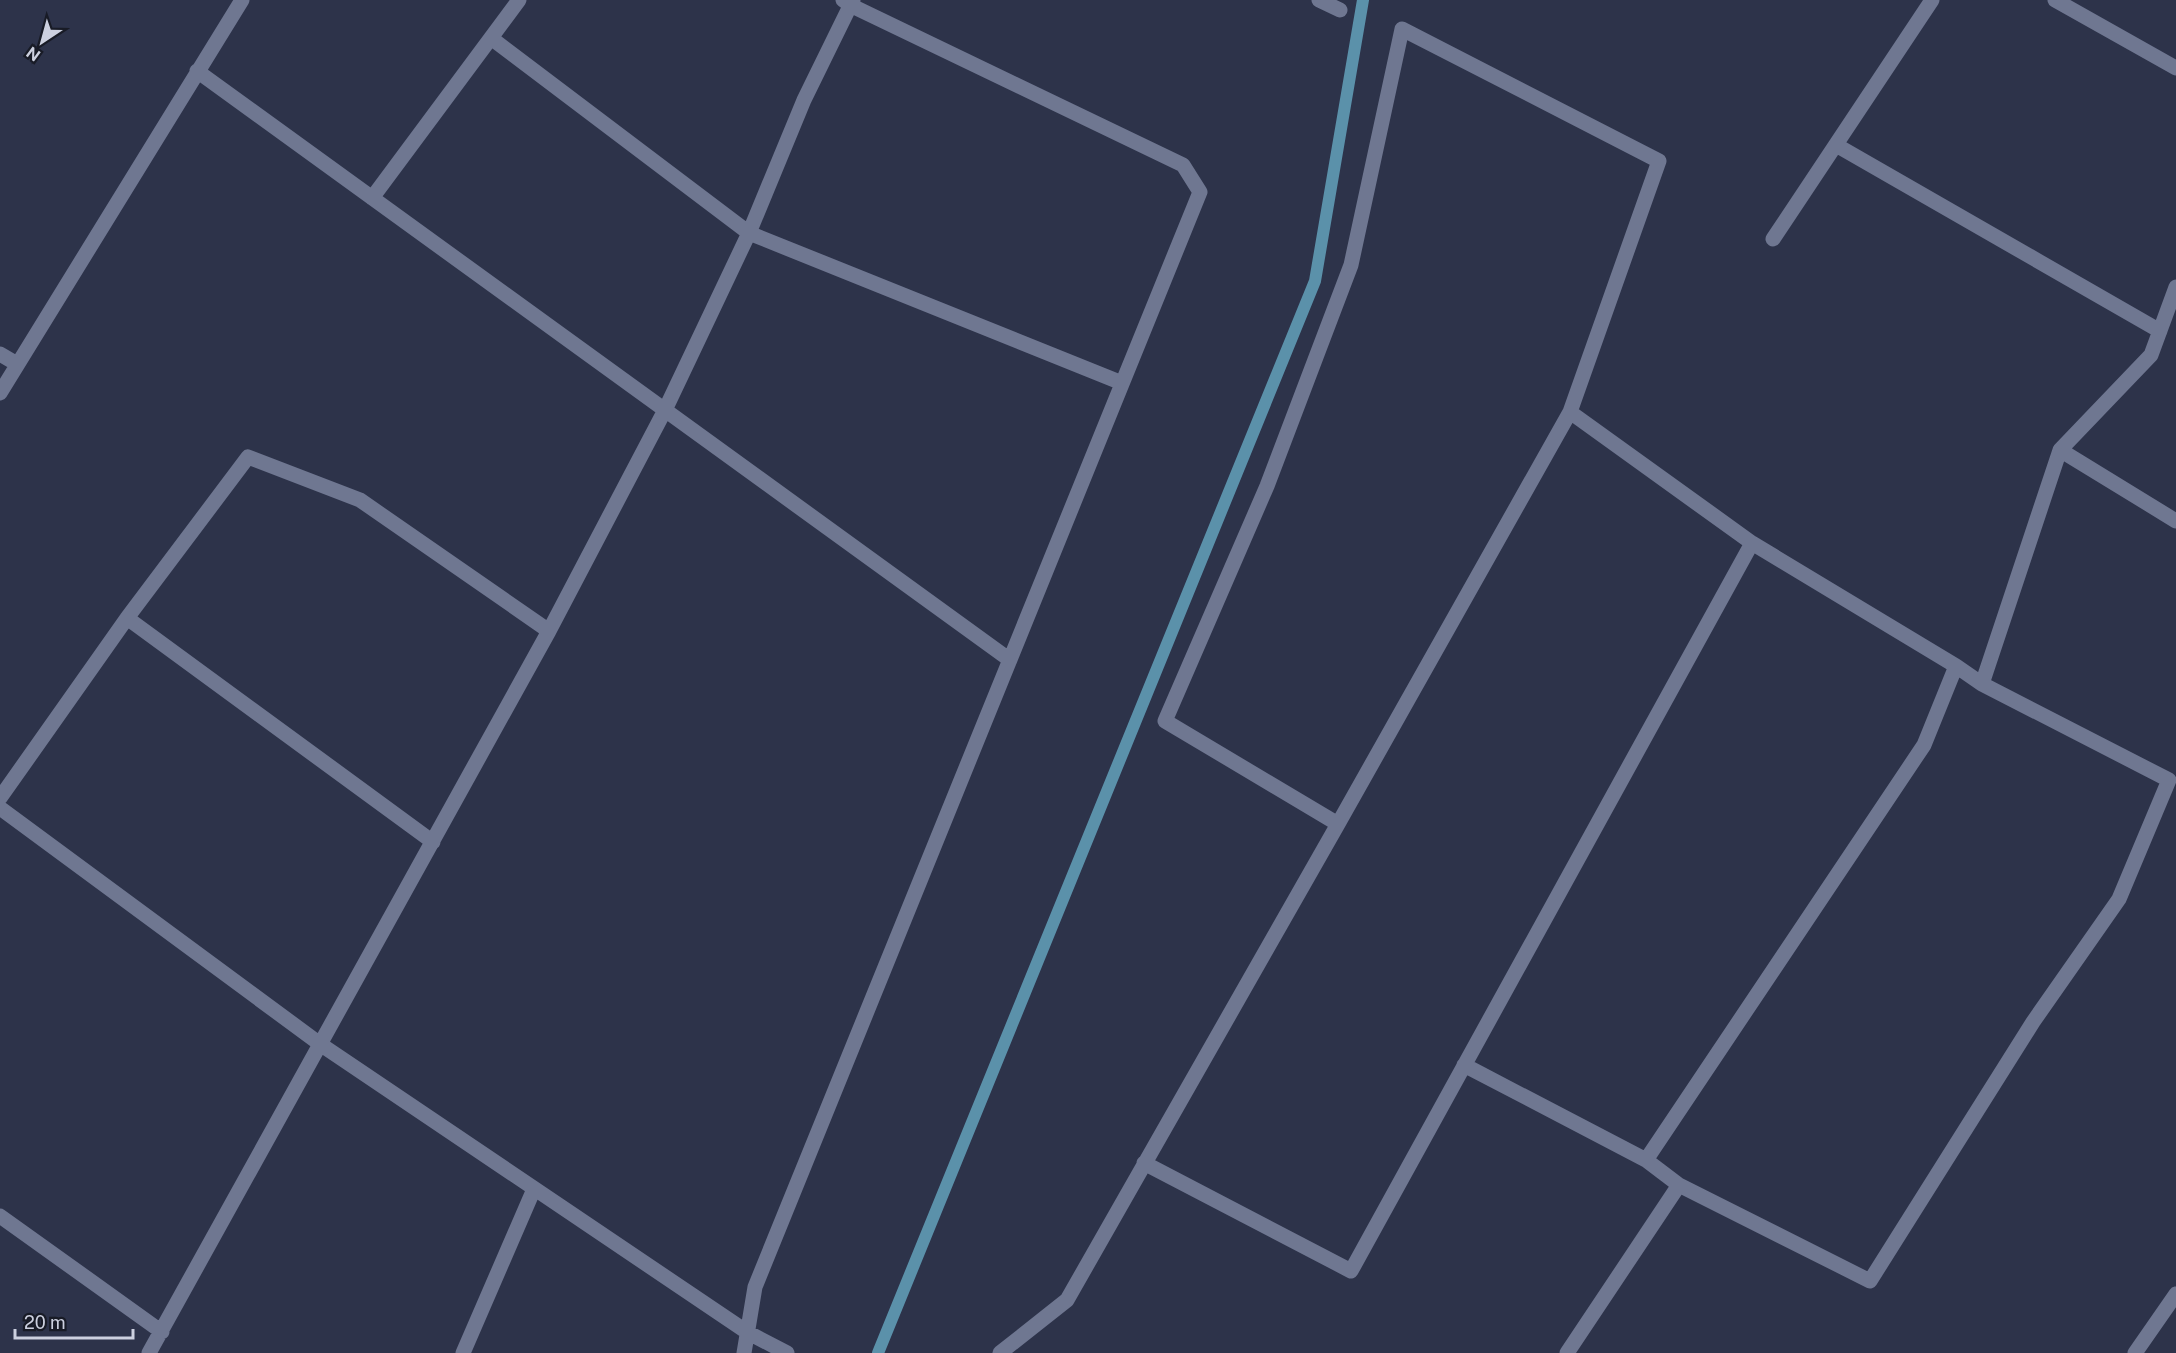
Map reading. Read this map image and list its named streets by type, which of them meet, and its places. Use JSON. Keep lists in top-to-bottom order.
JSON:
{
  "scale_bar": "20 m",
  "north": "bottom left"
}
